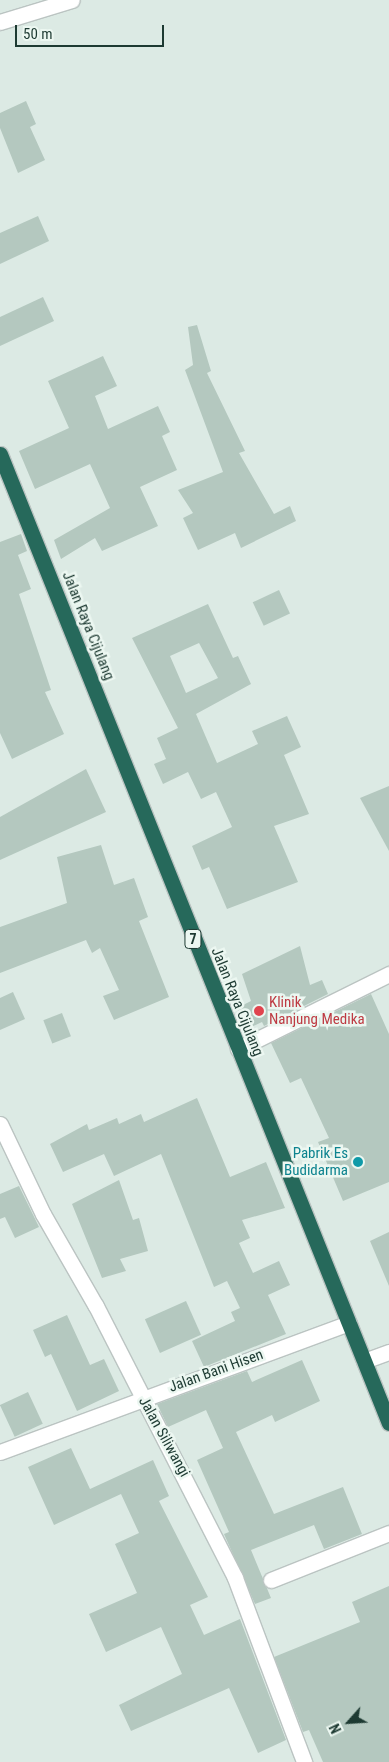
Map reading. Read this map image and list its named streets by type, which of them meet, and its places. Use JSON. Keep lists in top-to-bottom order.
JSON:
{
  "streets": {
    "highway": ["Jalan Raya Cijulang", "7"],
    "street": ["Jalan Bani Hisen", "Jalan Siliwangi"]
  },
  "crossings": [
    ["Jalan Raya Cijulang", "Jalan Bani Hisen"],
    ["Jalan Bani Hisen", "Jalan Siliwangi"]
  ],
  "places": ["Klinik Nanjung Medika", "Pabrik Es Budidarma"],
  "scale_bar": "50 m",
  "north": "bottom left"
}
